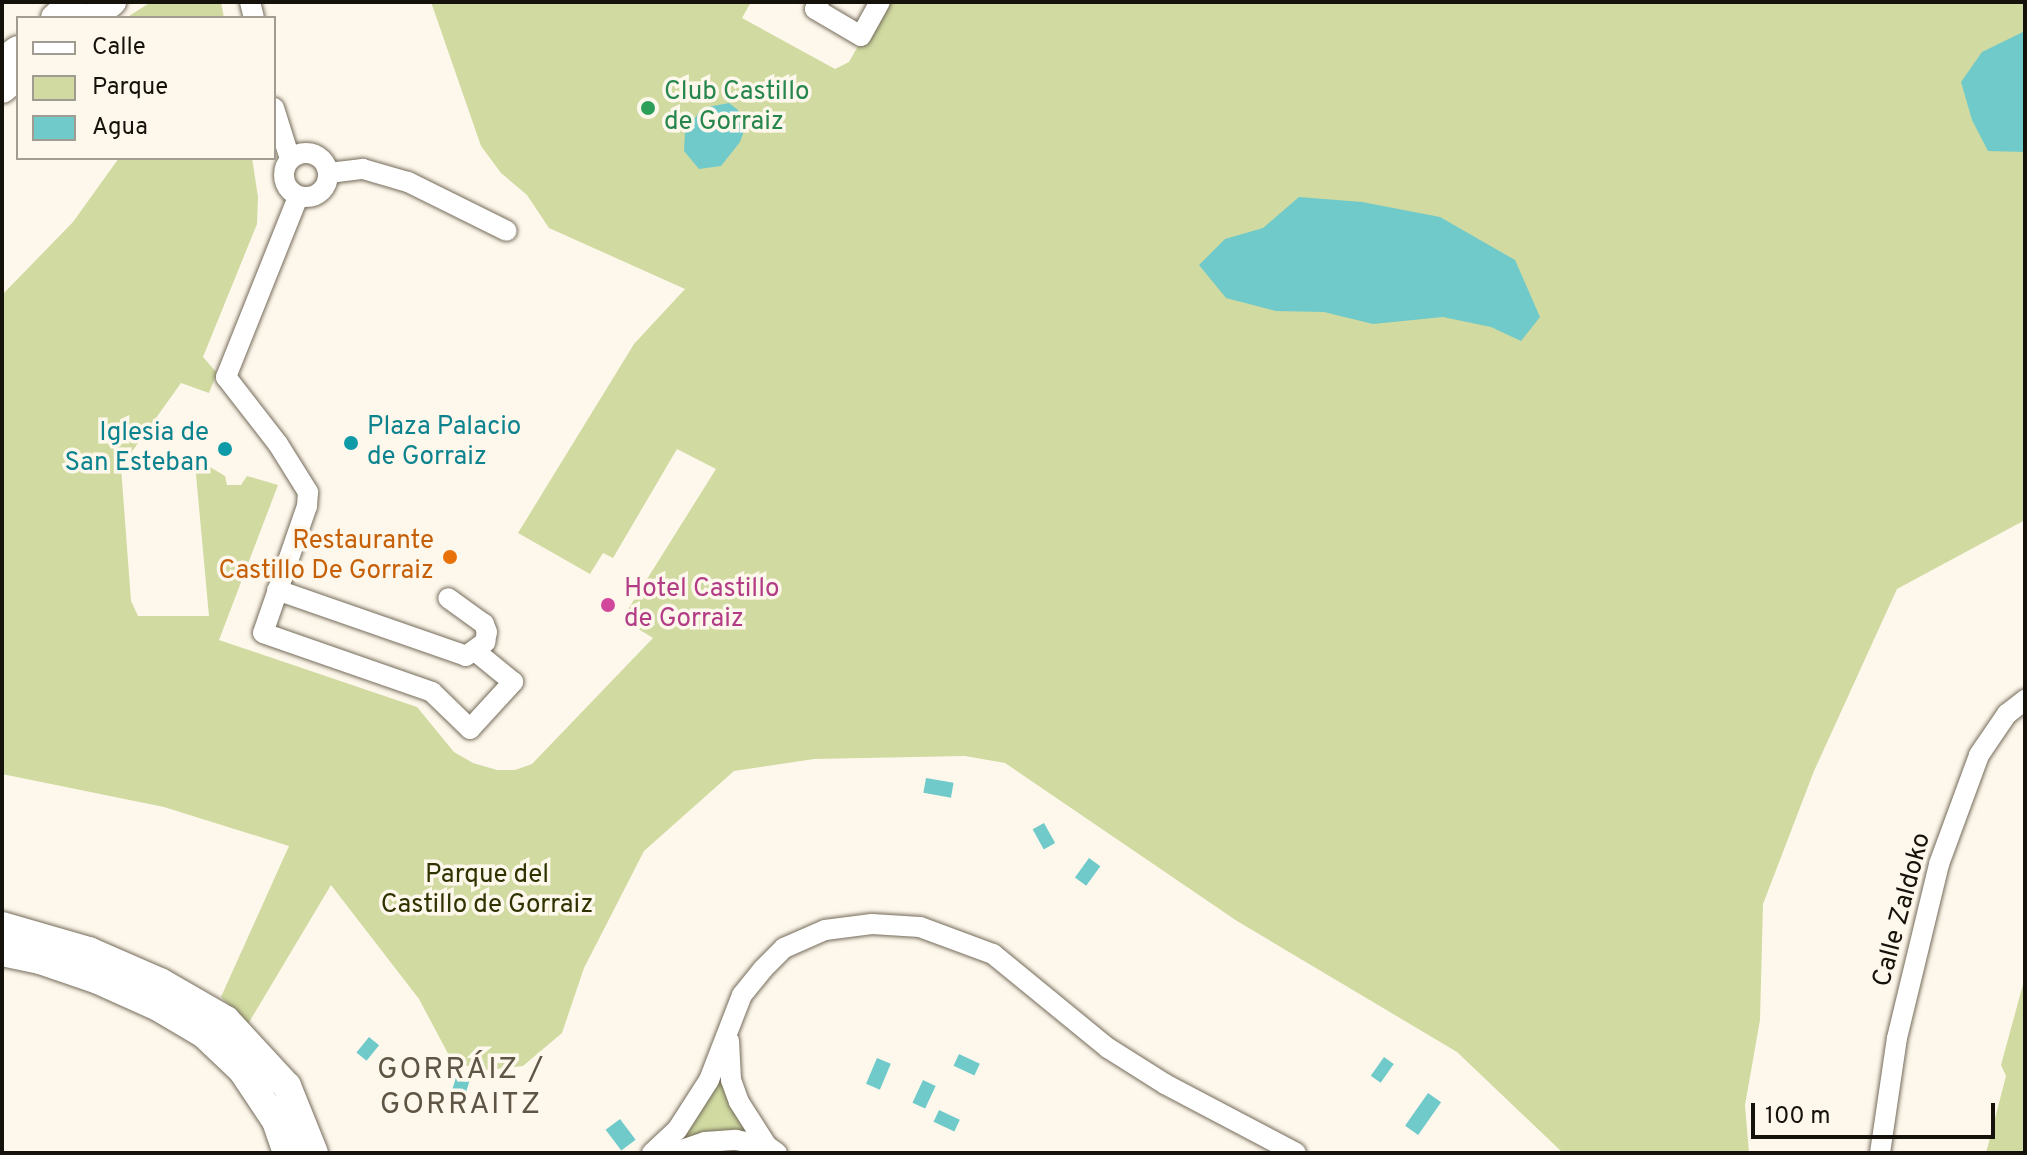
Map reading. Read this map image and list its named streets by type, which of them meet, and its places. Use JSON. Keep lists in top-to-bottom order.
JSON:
{
  "streets": {
    "street": ["Calle Zaldoko"]
  },
  "districts": ["GORRÁIZ / GORRAITZ"],
  "parks": ["Parque del Castillo de Gorraiz"],
  "places": [
    "Club Castillo de Gorraiz",
    "Plaza Palacio de Gorraiz",
    "Iglesia de San Esteban",
    "Restaurante Castillo De Gorraiz",
    "Hotel Castillo de Gorraiz"
  ],
  "legend": ["Calle", "Parque", "Agua"],
  "scale_bar": "100 m"
}
